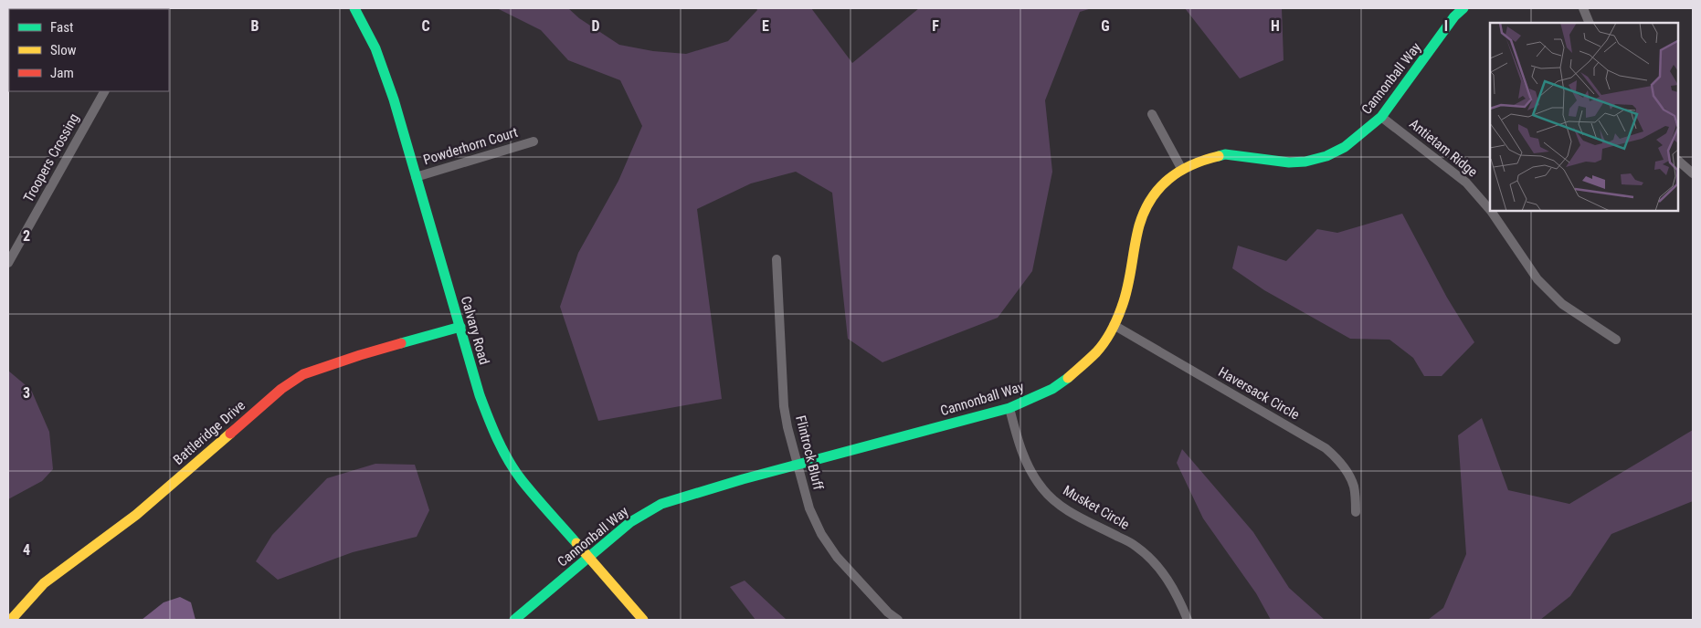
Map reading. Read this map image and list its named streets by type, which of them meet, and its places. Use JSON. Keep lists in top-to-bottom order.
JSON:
{
  "streets": {
    "street": [
      "Cannonball Way",
      "Powderhorn Court",
      "Antietam Ridge",
      "Troopers Crossing",
      "Calvary Road",
      "Haversack Circle",
      "Battleridge Drive",
      "Flintrock Bluff",
      "Musket Circle"
    ]
  },
  "crossings": [
    ["Cannonball Way", "Antietam Ridge"],
    ["Cannonball Way", "Calvary Road"],
    ["Cannonball Way", "Haversack Circle"],
    ["Cannonball Way", "Flintrock Bluff"],
    ["Cannonball Way", "Musket Circle"],
    ["Powderhorn Court", "Calvary Road"],
    ["Calvary Road", "Battleridge Drive"]
  ],
  "legend": ["Fast", "Slow", "Jam"],
  "grid": {
    "columns": [
      "B",
      "C",
      "D",
      "E",
      "F",
      "G",
      "H",
      "I"
    ],
    "rows": ["2", "3", "4"]
  }
}
